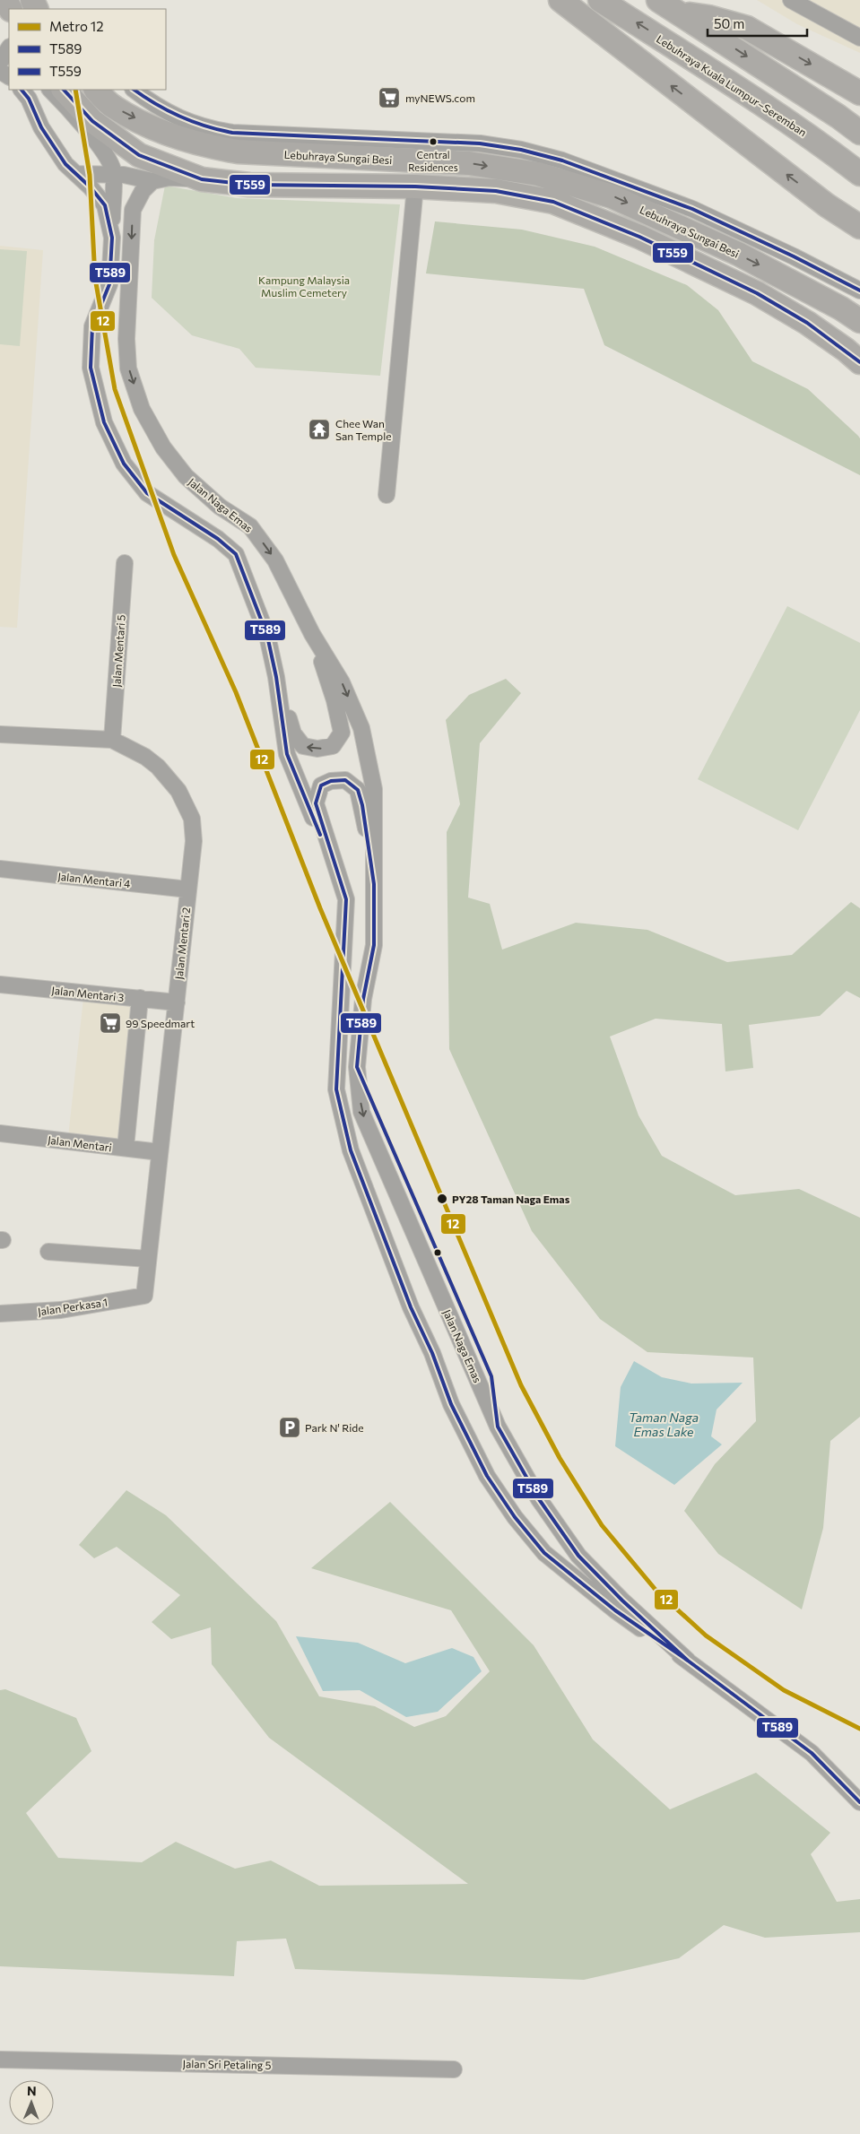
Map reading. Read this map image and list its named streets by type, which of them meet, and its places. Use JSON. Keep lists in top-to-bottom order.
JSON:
{
  "streets": {
    "highway": ["Lebuhraya Kuala Lumpur–Seremban", "Lebuhraya Sungai Besi"],
    "street": [
      "Jalan Naga Emas",
      "Jalan Mentari 5",
      "Jalan Mentari 4",
      "Jalan Mentari 2",
      "Jalan Mentari 3",
      "Jalan Mentari",
      "Jalan Perkasa 1",
      "Jalan Sri Petaling 5"
    ]
  },
  "crossings": [
    ["Jalan Mentari 5", "Jalan Mentari 2"],
    ["Jalan Mentari 4", "Jalan Mentari 2"],
    ["Jalan Mentari 2", "Jalan Mentari 3"],
    ["Jalan Mentari 2", "Jalan Mentari"],
    ["Jalan Mentari 2", "Jalan Perkasa 1"]
  ],
  "water": ["Taman Naga Emas Lake"],
  "parks": ["Kampung Malaysia Muslim Cemetery"],
  "places": {
    "supermarket": ["myNEWS.com", "99 Speedmart"],
    "other": ["Central Residences", "PY28 Taman Naga Emas"],
    "temple": ["Chee Wan San Temple"],
    "parking": ["Park N' Ride"]
  },
  "lines": ["metro line 12", "transit line T589", "transit line T559"],
  "legend": ["Metro 12", "T589", "T559"],
  "scale_bar": "50 m",
  "north": "top"
}
